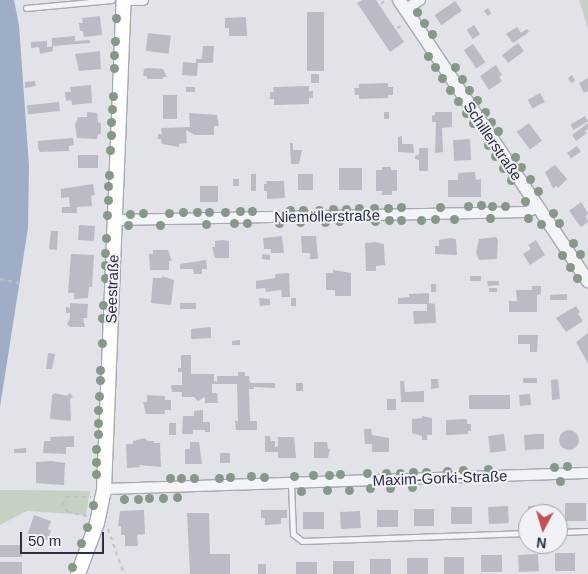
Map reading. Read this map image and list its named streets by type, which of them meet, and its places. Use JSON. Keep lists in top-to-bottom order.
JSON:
{
  "streets": {
    "main road": ["Seestraße"],
    "street": ["Schillerstraße", "Niemöllerstraße", "Maxim-Gorki-Straße"]
  },
  "crossings": [
    ["Schillerstraße", "Niemöllerstraße"],
    ["Niemöllerstraße", "Seestraße"],
    ["Seestraße", "Maxim-Gorki-Straße"]
  ],
  "scale_bar": "50 m",
  "north": "bottom"
}
